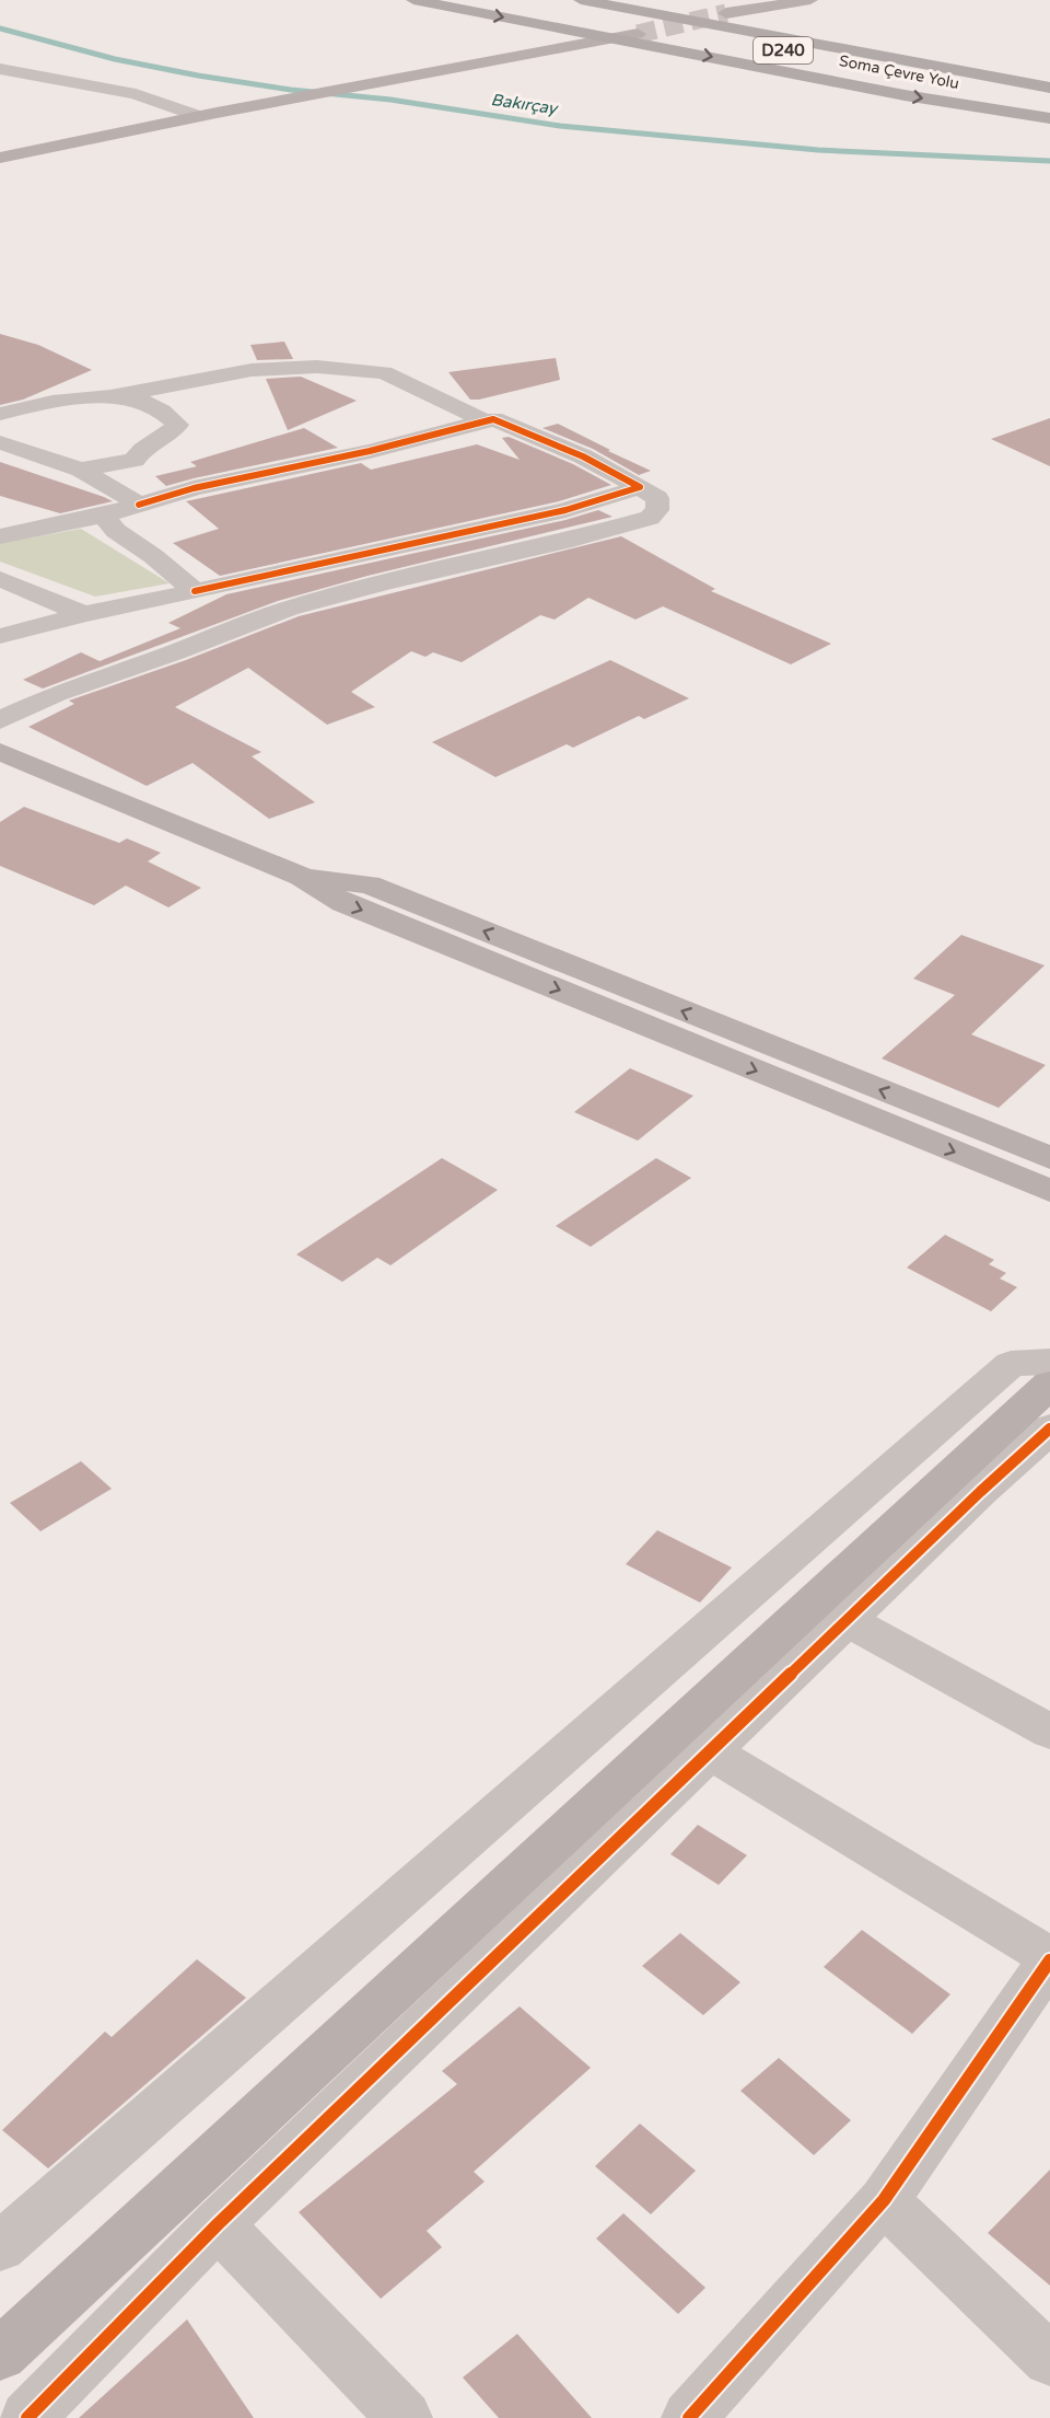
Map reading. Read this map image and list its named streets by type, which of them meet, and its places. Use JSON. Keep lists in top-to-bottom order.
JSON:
{
  "streets": {
    "highway": ["D240", "Soma Çevre Yolu"]
  },
  "water": ["Bakırçay"]
}
